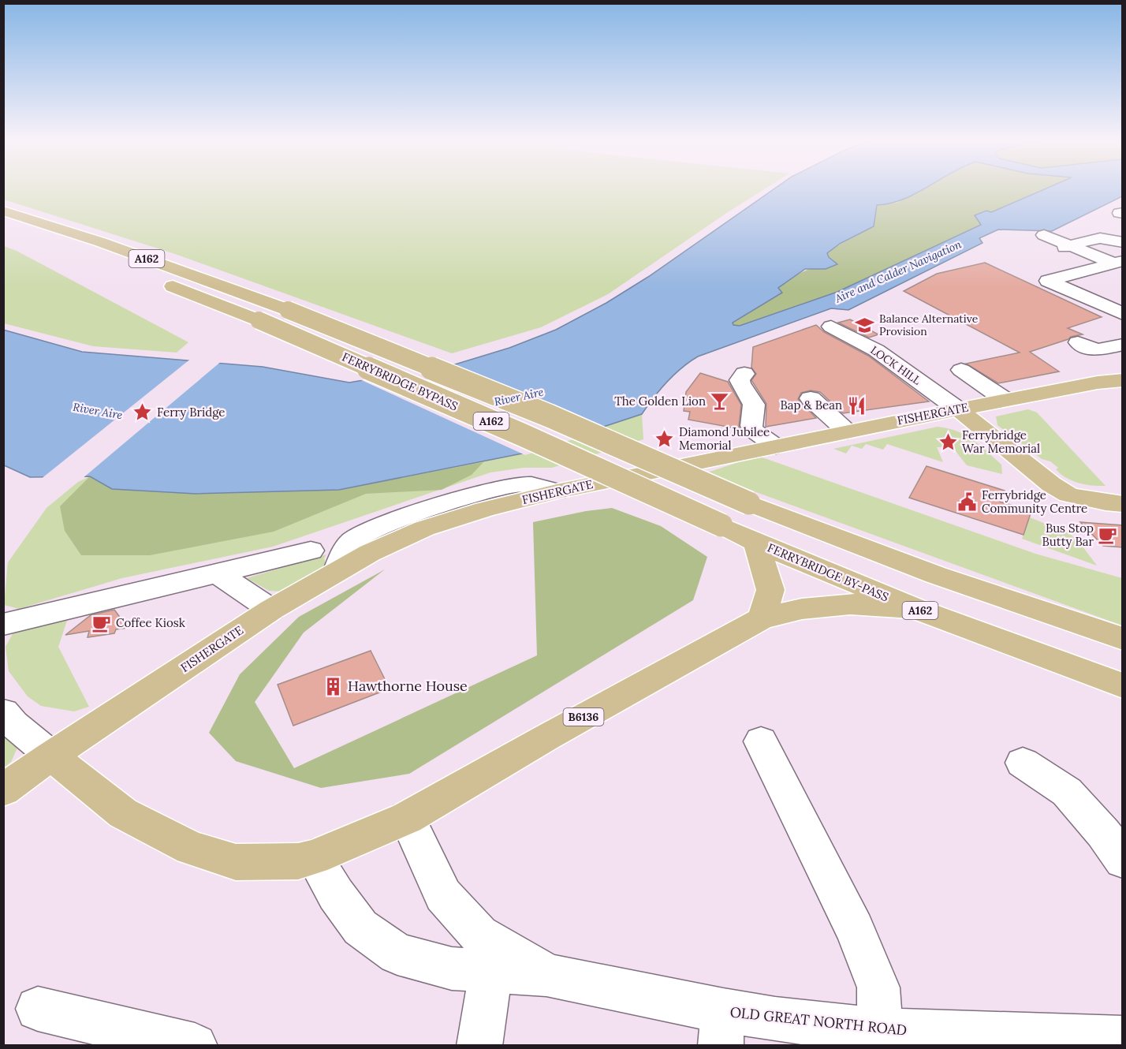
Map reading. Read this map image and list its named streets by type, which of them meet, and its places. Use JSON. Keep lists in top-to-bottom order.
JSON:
{
  "streets": {
    "main road": [
      "A162",
      "FERRYBRIDGE BYPASS",
      "FISHERGATE",
      "FERRYBRIDGE BY-PASS",
      "B6136"
    ],
    "street": ["LOCK HILL", "OLD GREAT NORTH ROAD"]
  },
  "crossings": [
    ["LOCK HILL", "FISHERGATE"],
    ["FERRYBRIDGE BYPASS", "FERRYBRIDGE BY-PASS"],
    ["FISHERGATE", "B6136"],
    ["B6136", "OLD GREAT NORTH ROAD"]
  ],
  "water": ["Aire and Calder Navigation", "River Aire"],
  "places": {
    "school or university": ["Balance Alternative Provision"],
    "bar": ["The Golden Lion"],
    "restaurant": ["Bap & Bean"],
    "place": ["Ferry Bridge", "Diamond Jubilee Memorial", "Ferrybridge War Memorial"],
    "public building": ["Ferrybridge Community Centre"],
    "cafe": ["Bus Stop Butty Bar", "Coffee Kiosk"],
    "building": ["Hawthorne House"]
  }
}
